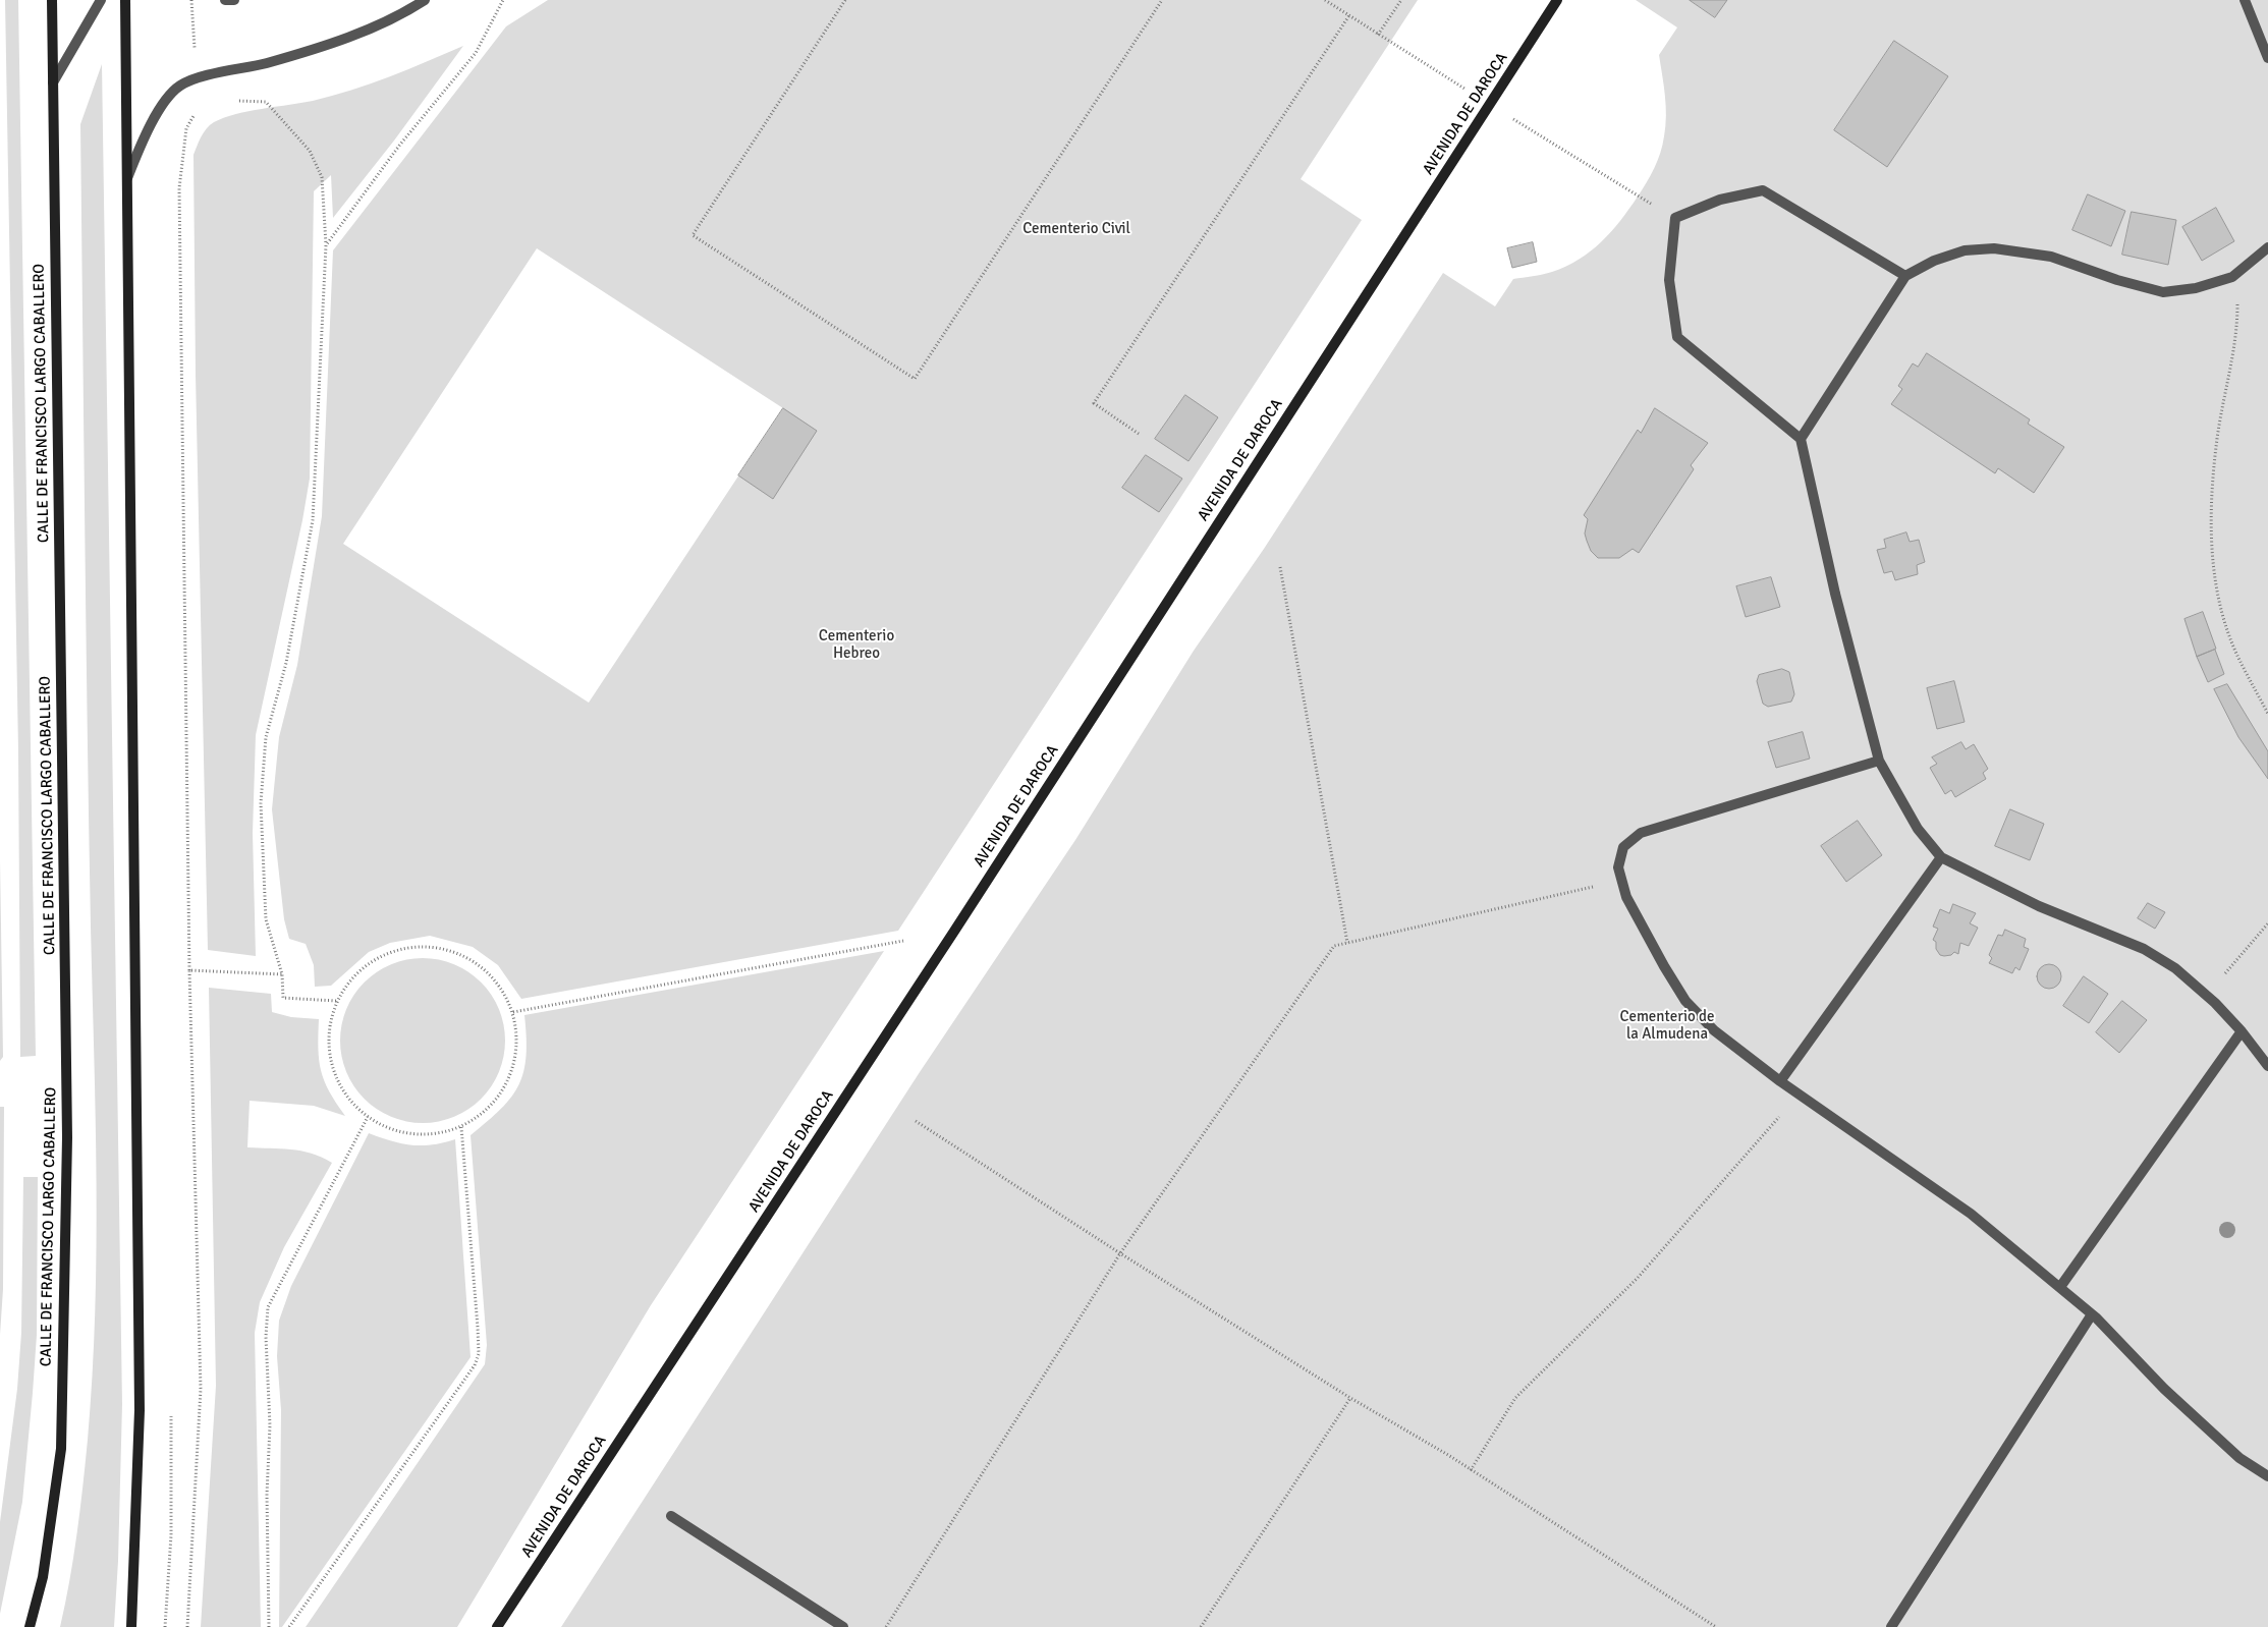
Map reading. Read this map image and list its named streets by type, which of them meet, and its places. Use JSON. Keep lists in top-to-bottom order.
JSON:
{
  "streets": {
    "main road": ["AVENIDA DE DAROCA", "CALLE DE FRANCISCO LARGO CABALLERO"]
  },
  "parks": ["Cementerio Civil", "Cementerio Hebreo", "Cementerio de la Almudena"]
}
